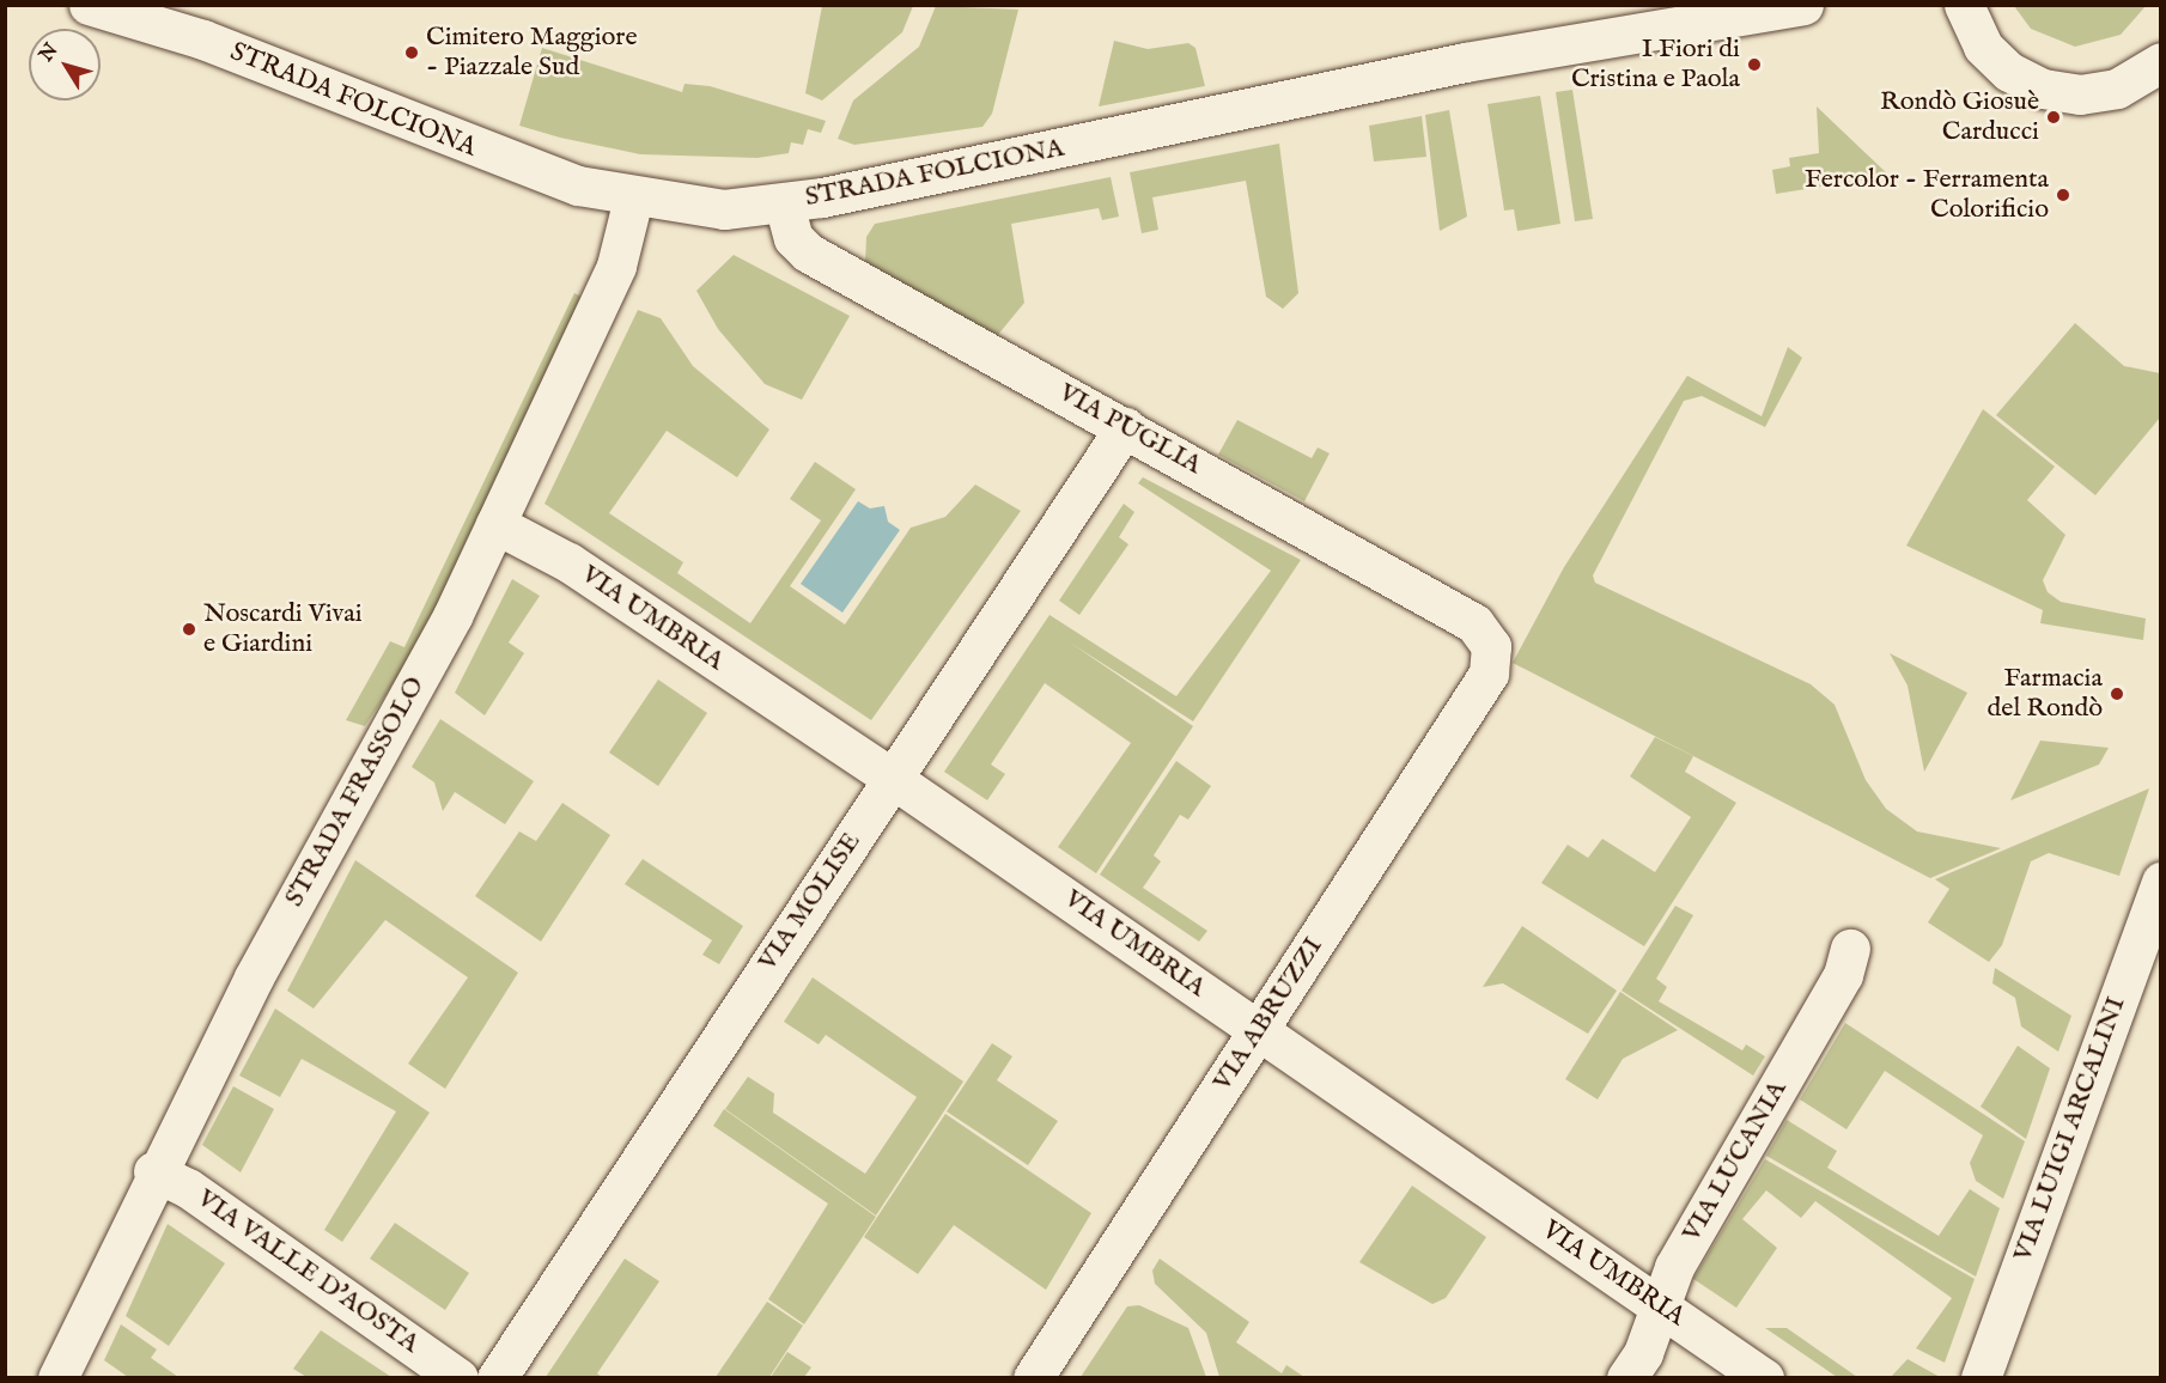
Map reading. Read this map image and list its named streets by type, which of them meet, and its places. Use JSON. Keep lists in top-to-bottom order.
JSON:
{
  "streets": {
    "street": [
      "STRADA FOLCIONA",
      "VIA PUGLIA",
      "VIA UMBRIA",
      "STRADA FRASSOLO",
      "VIA MOLISE",
      "VIA ABRUZZI",
      "VIA LUIGI ARCALINI",
      "VIA LUCANIA",
      "VIA VALLE D'AOSTA"
    ]
  },
  "crossings": [
    ["STRADA FOLCIONA", "VIA PUGLIA"],
    ["STRADA FOLCIONA", "STRADA FRASSOLO"],
    ["VIA PUGLIA", "VIA MOLISE"],
    ["VIA PUGLIA", "VIA ABRUZZI"],
    ["VIA UMBRIA", "STRADA FRASSOLO"],
    ["VIA UMBRIA", "VIA MOLISE"],
    ["VIA UMBRIA", "VIA ABRUZZI"],
    ["VIA UMBRIA", "VIA LUCANIA"],
    ["STRADA FRASSOLO", "VIA VALLE D'AOSTA"]
  ],
  "places": [
    "Cimitero Maggiore - Piazzale Sud",
    "I Fiori di Cristina e Paola",
    "Rondò Giosuè Carducci",
    "Fercolor - Ferramenta Colorificio",
    "Noscardi Vivai e Giardini",
    "Farmacia del Rondò"
  ],
  "north": "top left"
}
